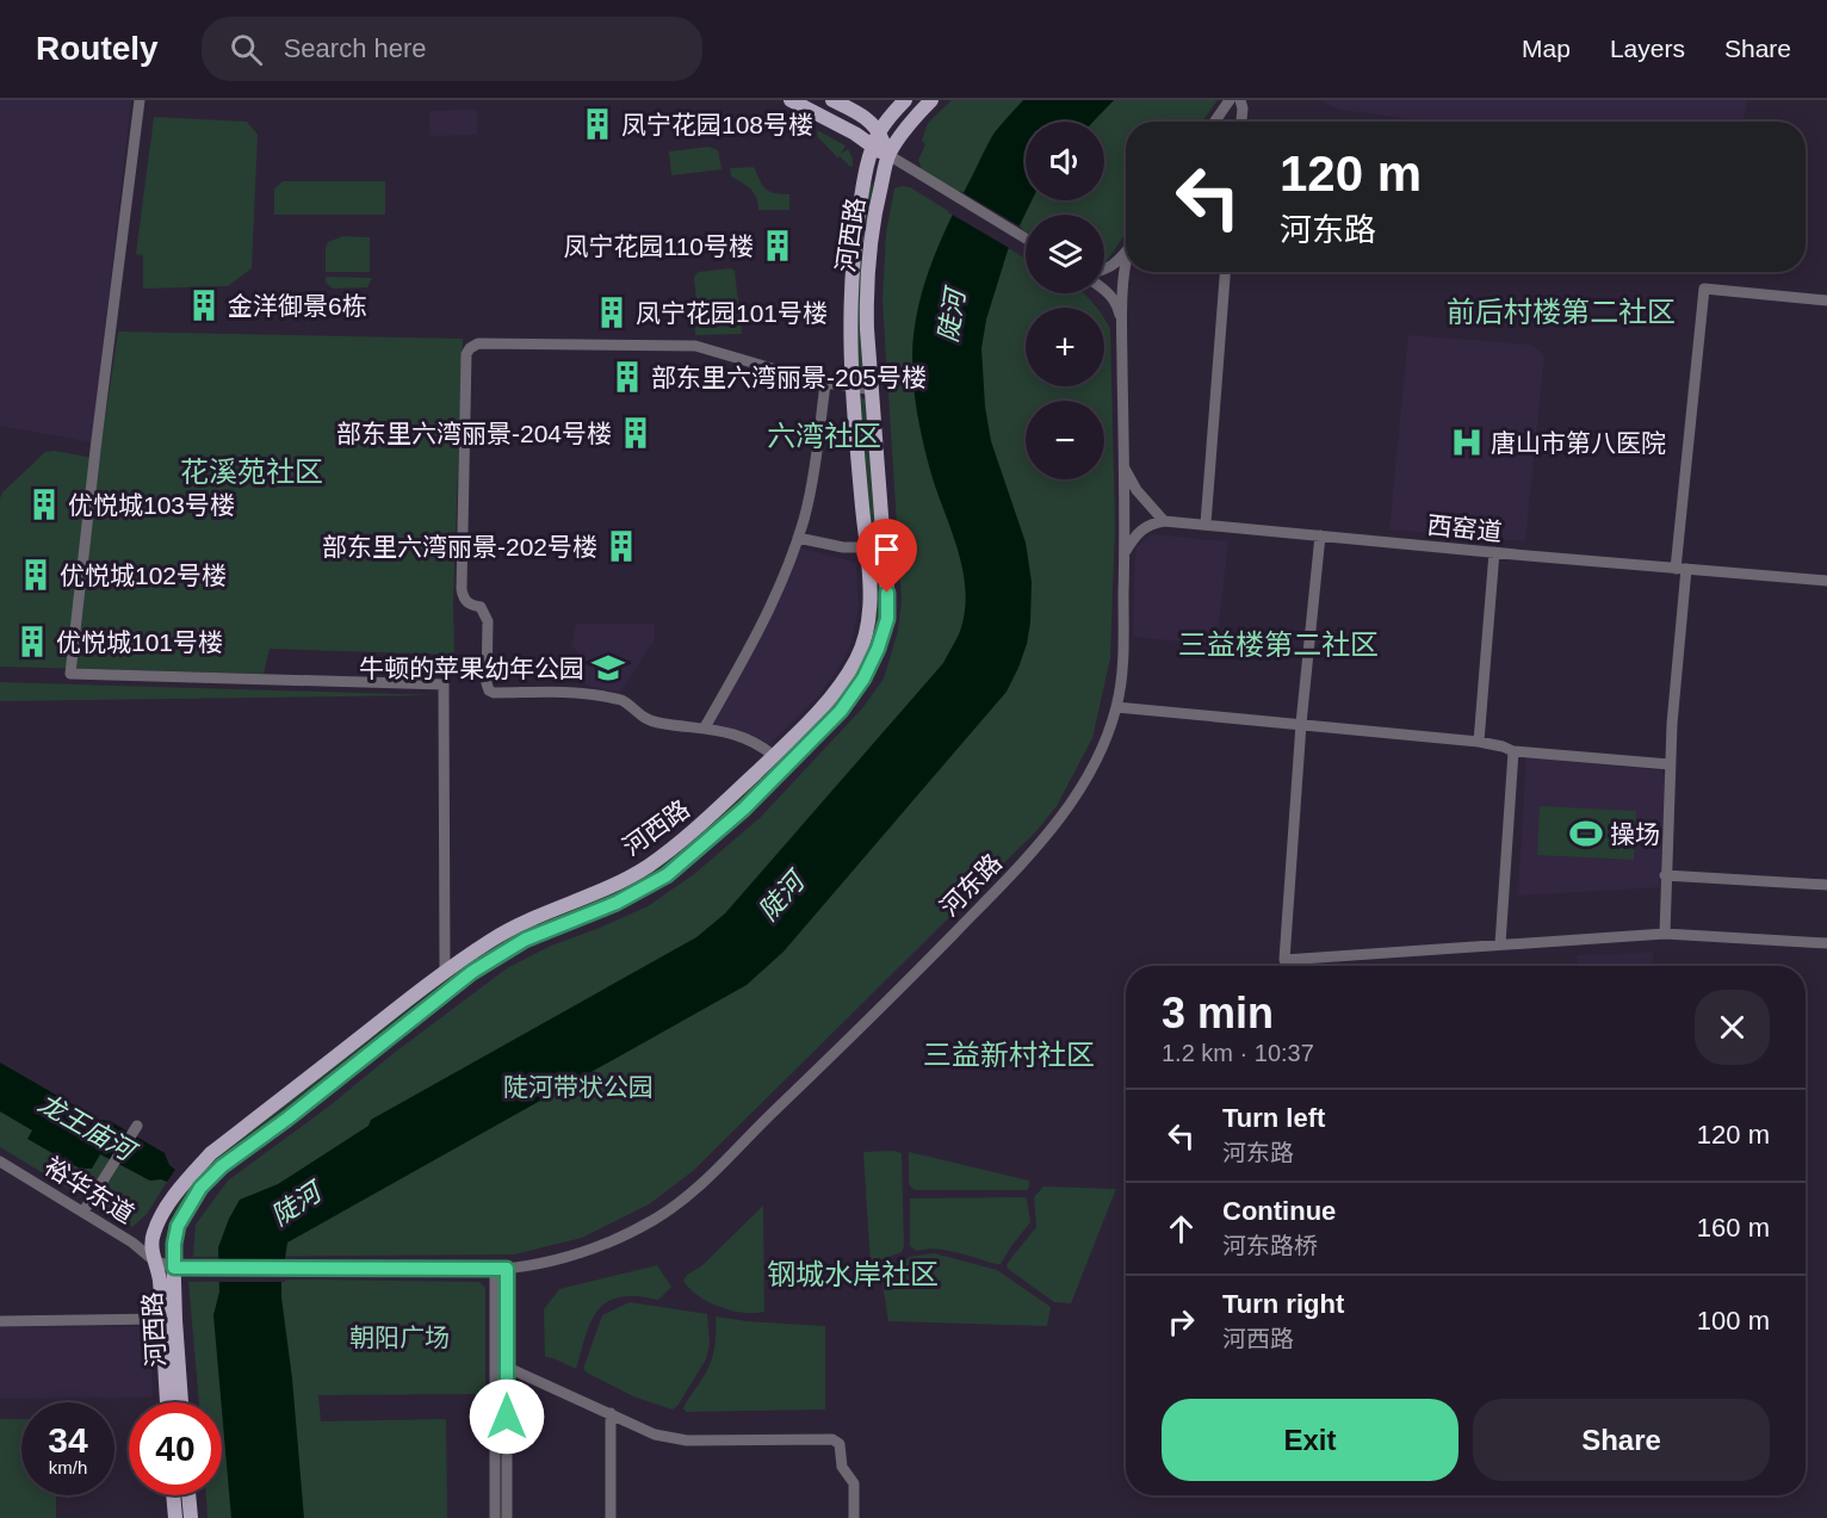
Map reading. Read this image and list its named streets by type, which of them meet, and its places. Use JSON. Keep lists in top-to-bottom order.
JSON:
{
  "streets": {
    "main road": ["河西路"],
    "street": ["西窑道", "河东路", "裕华东道"]
  },
  "crossings": [
    ["河西路", "裕华东道"],
    ["河东路", "裕华东道"]
  ],
  "districts": [
    "前后村楼第二社区",
    "六湾社区",
    "花溪苑社区",
    "三益楼第二社区",
    "三益新村社区",
    "钢城水岸社区"
  ],
  "water": ["陡河", "龙王庙河"],
  "parks": ["陡河带状公园", "朝阳广场"],
  "places": {
    "building": [
      "凤宁花园108号楼",
      "凤宁花园110号楼",
      "金洋御景6栋",
      "凤宁花园101号楼",
      "部东里六湾丽景-205号楼",
      "部东里六湾丽景-204号楼",
      "优悦城103号楼",
      "部东里六湾丽景-202号楼",
      "优悦城102号楼",
      "优悦城101号楼"
    ],
    "hospital": ["唐山市第八医院"],
    "school or university": ["牛顿的苹果幼年公园"],
    "sports": ["操场"]
  },
  "page": {
    "header": "Routely",
    "search": "Search here",
    "nav": ["Map", "Layers", "Share"],
    "map_buttons": ["+", "−"],
    "turn": ["120 m", "河东路"],
    "heading": ["3 min", "1.2 km · 10:37"],
    "list": [
      {
        "name": "Turn left",
        "note": "河东路",
        "value": "120 m"
      },
      {
        "name": "Continue",
        "note": "河东路桥",
        "value": "160 m"
      },
      {
        "name": "Turn right",
        "note": "河西路",
        "value": "100 m"
      }
    ],
    "buttons": ["Exit", "Share"],
    "speed": "34 km/h",
    "limit": "40"
  }
}
